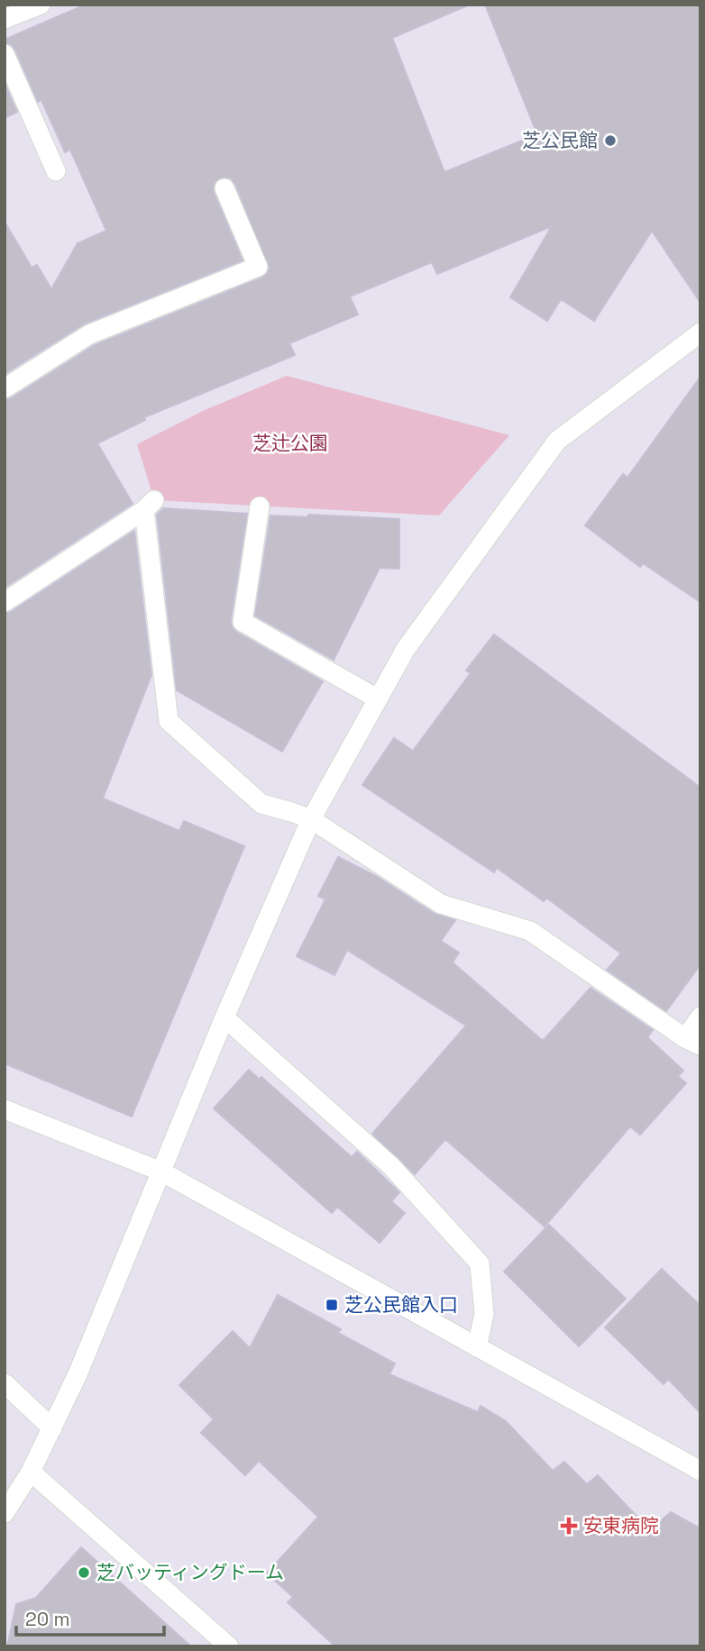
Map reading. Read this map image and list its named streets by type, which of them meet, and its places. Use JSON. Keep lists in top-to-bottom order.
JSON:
{
  "parks": ["芝辻公園"],
  "places": {
    "other": ["芝公民館", "芝バッティングドーム"],
    "transit": ["芝公民館入口"],
    "health": ["安東病院"]
  },
  "scale_bar": "20 m"
}
